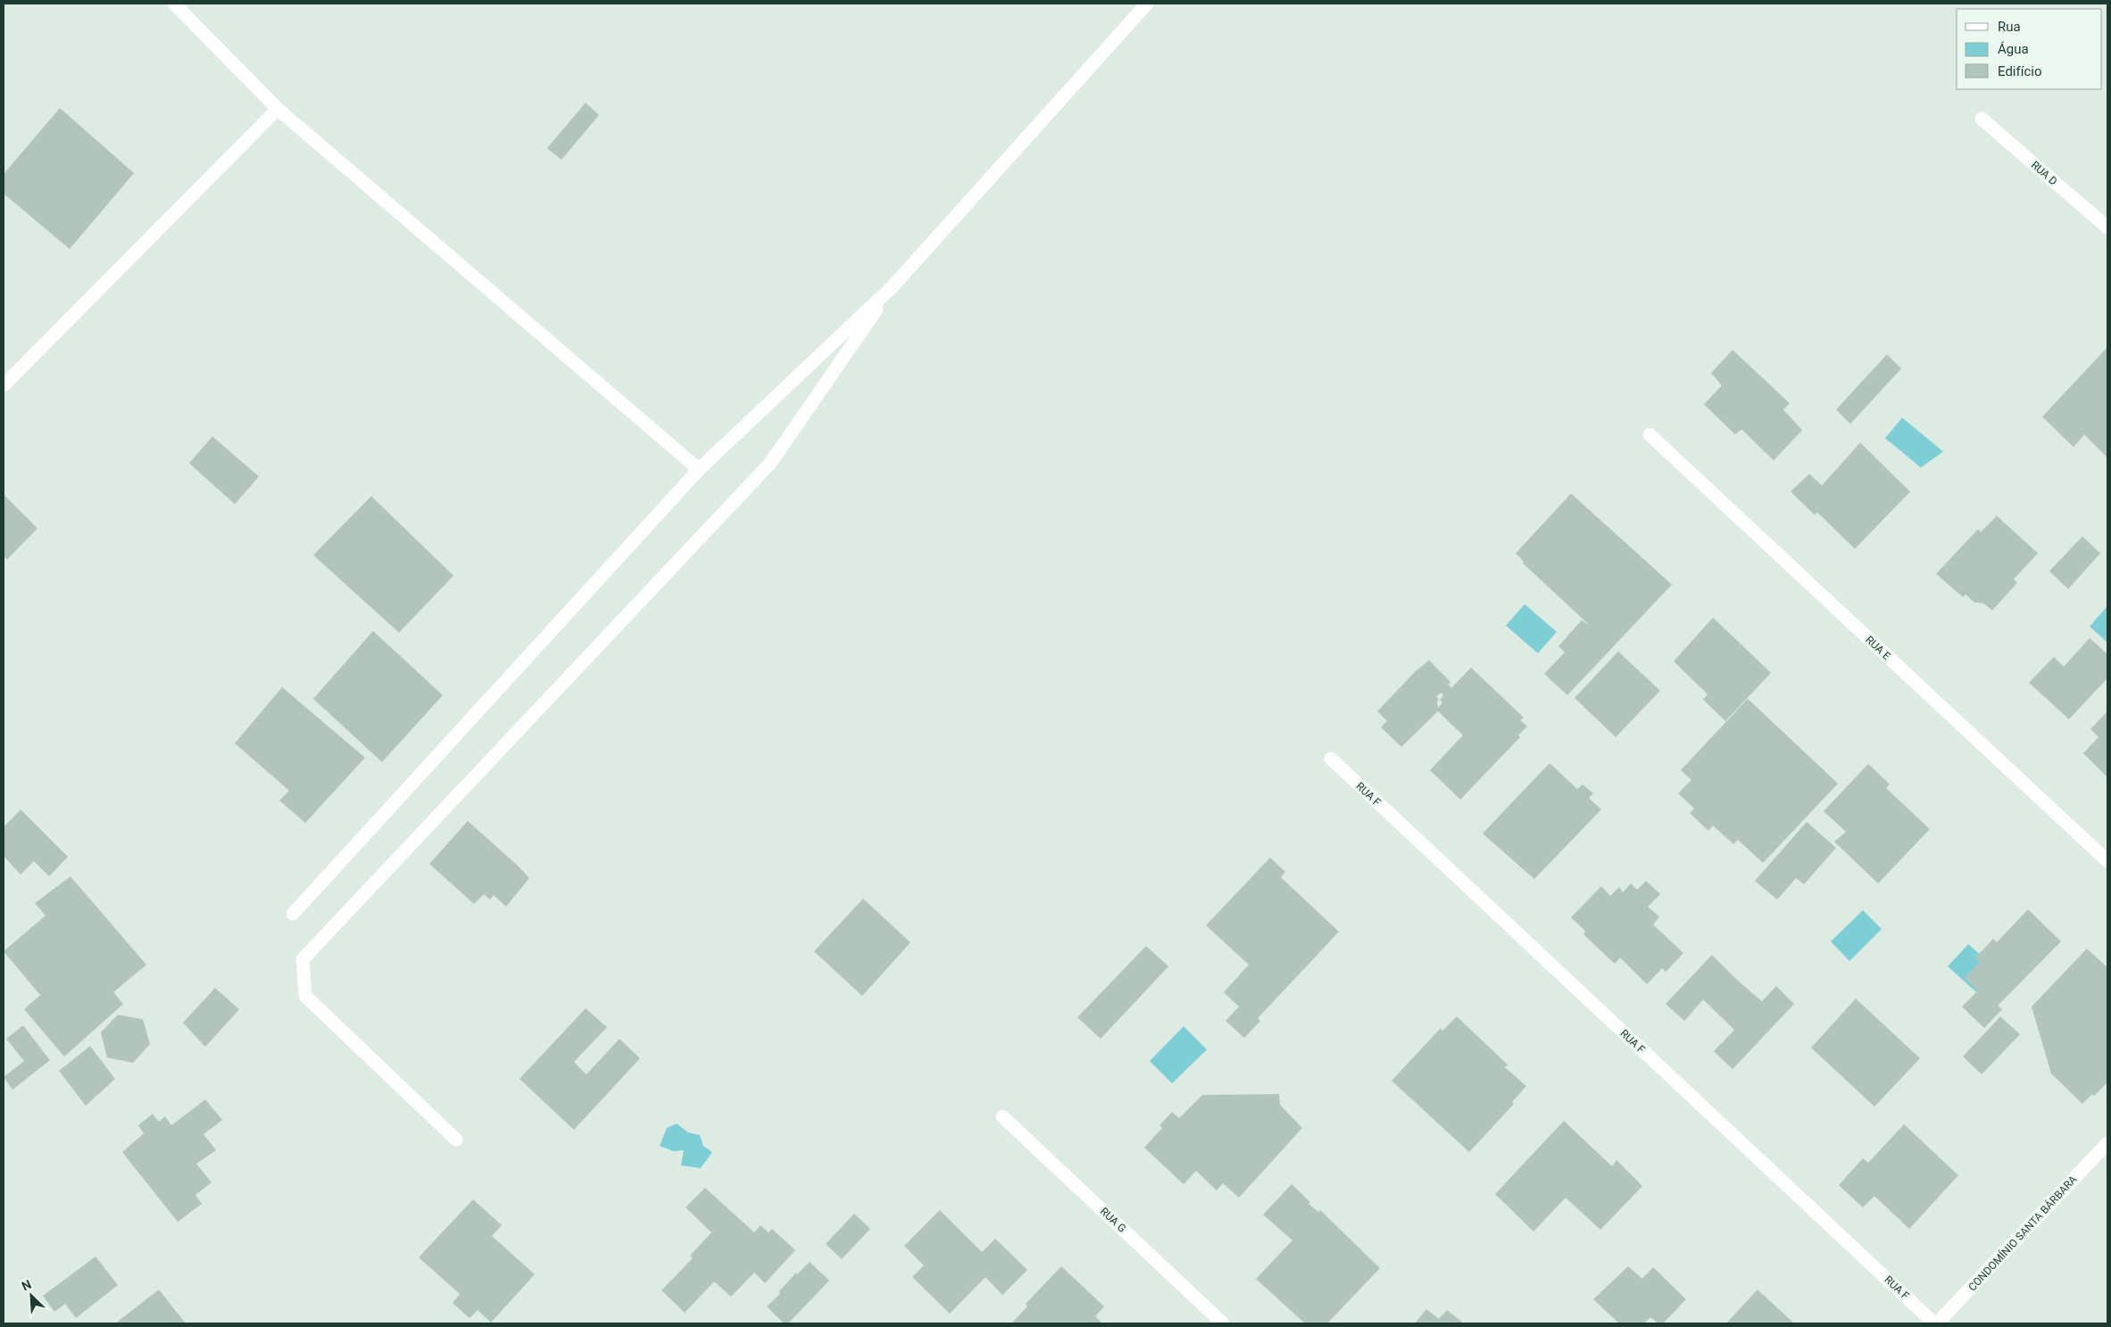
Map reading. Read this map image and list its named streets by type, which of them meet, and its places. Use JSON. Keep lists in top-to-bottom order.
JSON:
{
  "streets": {
    "street": [
      "RUA D",
      "RUA E",
      "RUA F",
      "RUA G",
      "CONDOMÍNIO SANTA BÁRBARA"
    ]
  },
  "crossings": [
    ["RUA F", "CONDOMÍNIO SANTA BÁRBARA"]
  ],
  "legend": ["Rua", "Água", "Edifício"],
  "north": "top left"
}
